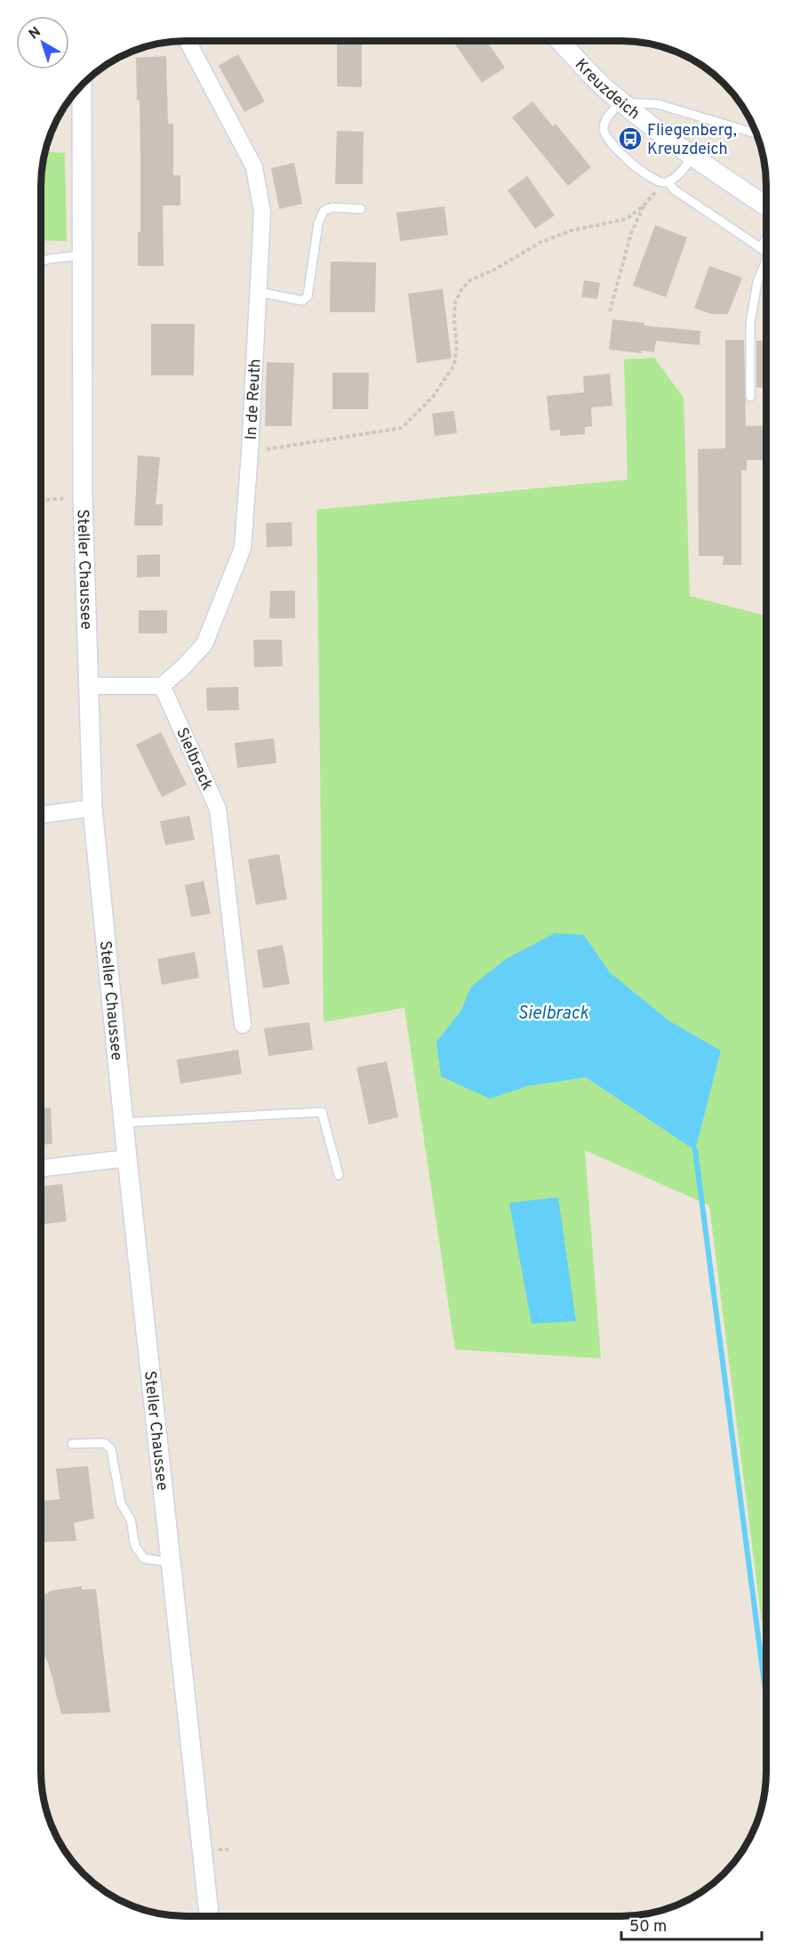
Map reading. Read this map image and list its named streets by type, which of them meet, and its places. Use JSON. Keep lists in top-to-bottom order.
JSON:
{
  "streets": {
    "street": [
      "Kreuzdeich",
      "In de Reuth",
      "Steller Chaussee",
      "Sielbrack"
    ]
  },
  "crossings": [
    ["In de Reuth", "Sielbrack"]
  ],
  "water": ["Sielbrack"],
  "places": {
    "bus stop": ["Fliegenberg, Kreuzdeich"]
  },
  "scale_bar": "50 m",
  "north": "top left"
}
